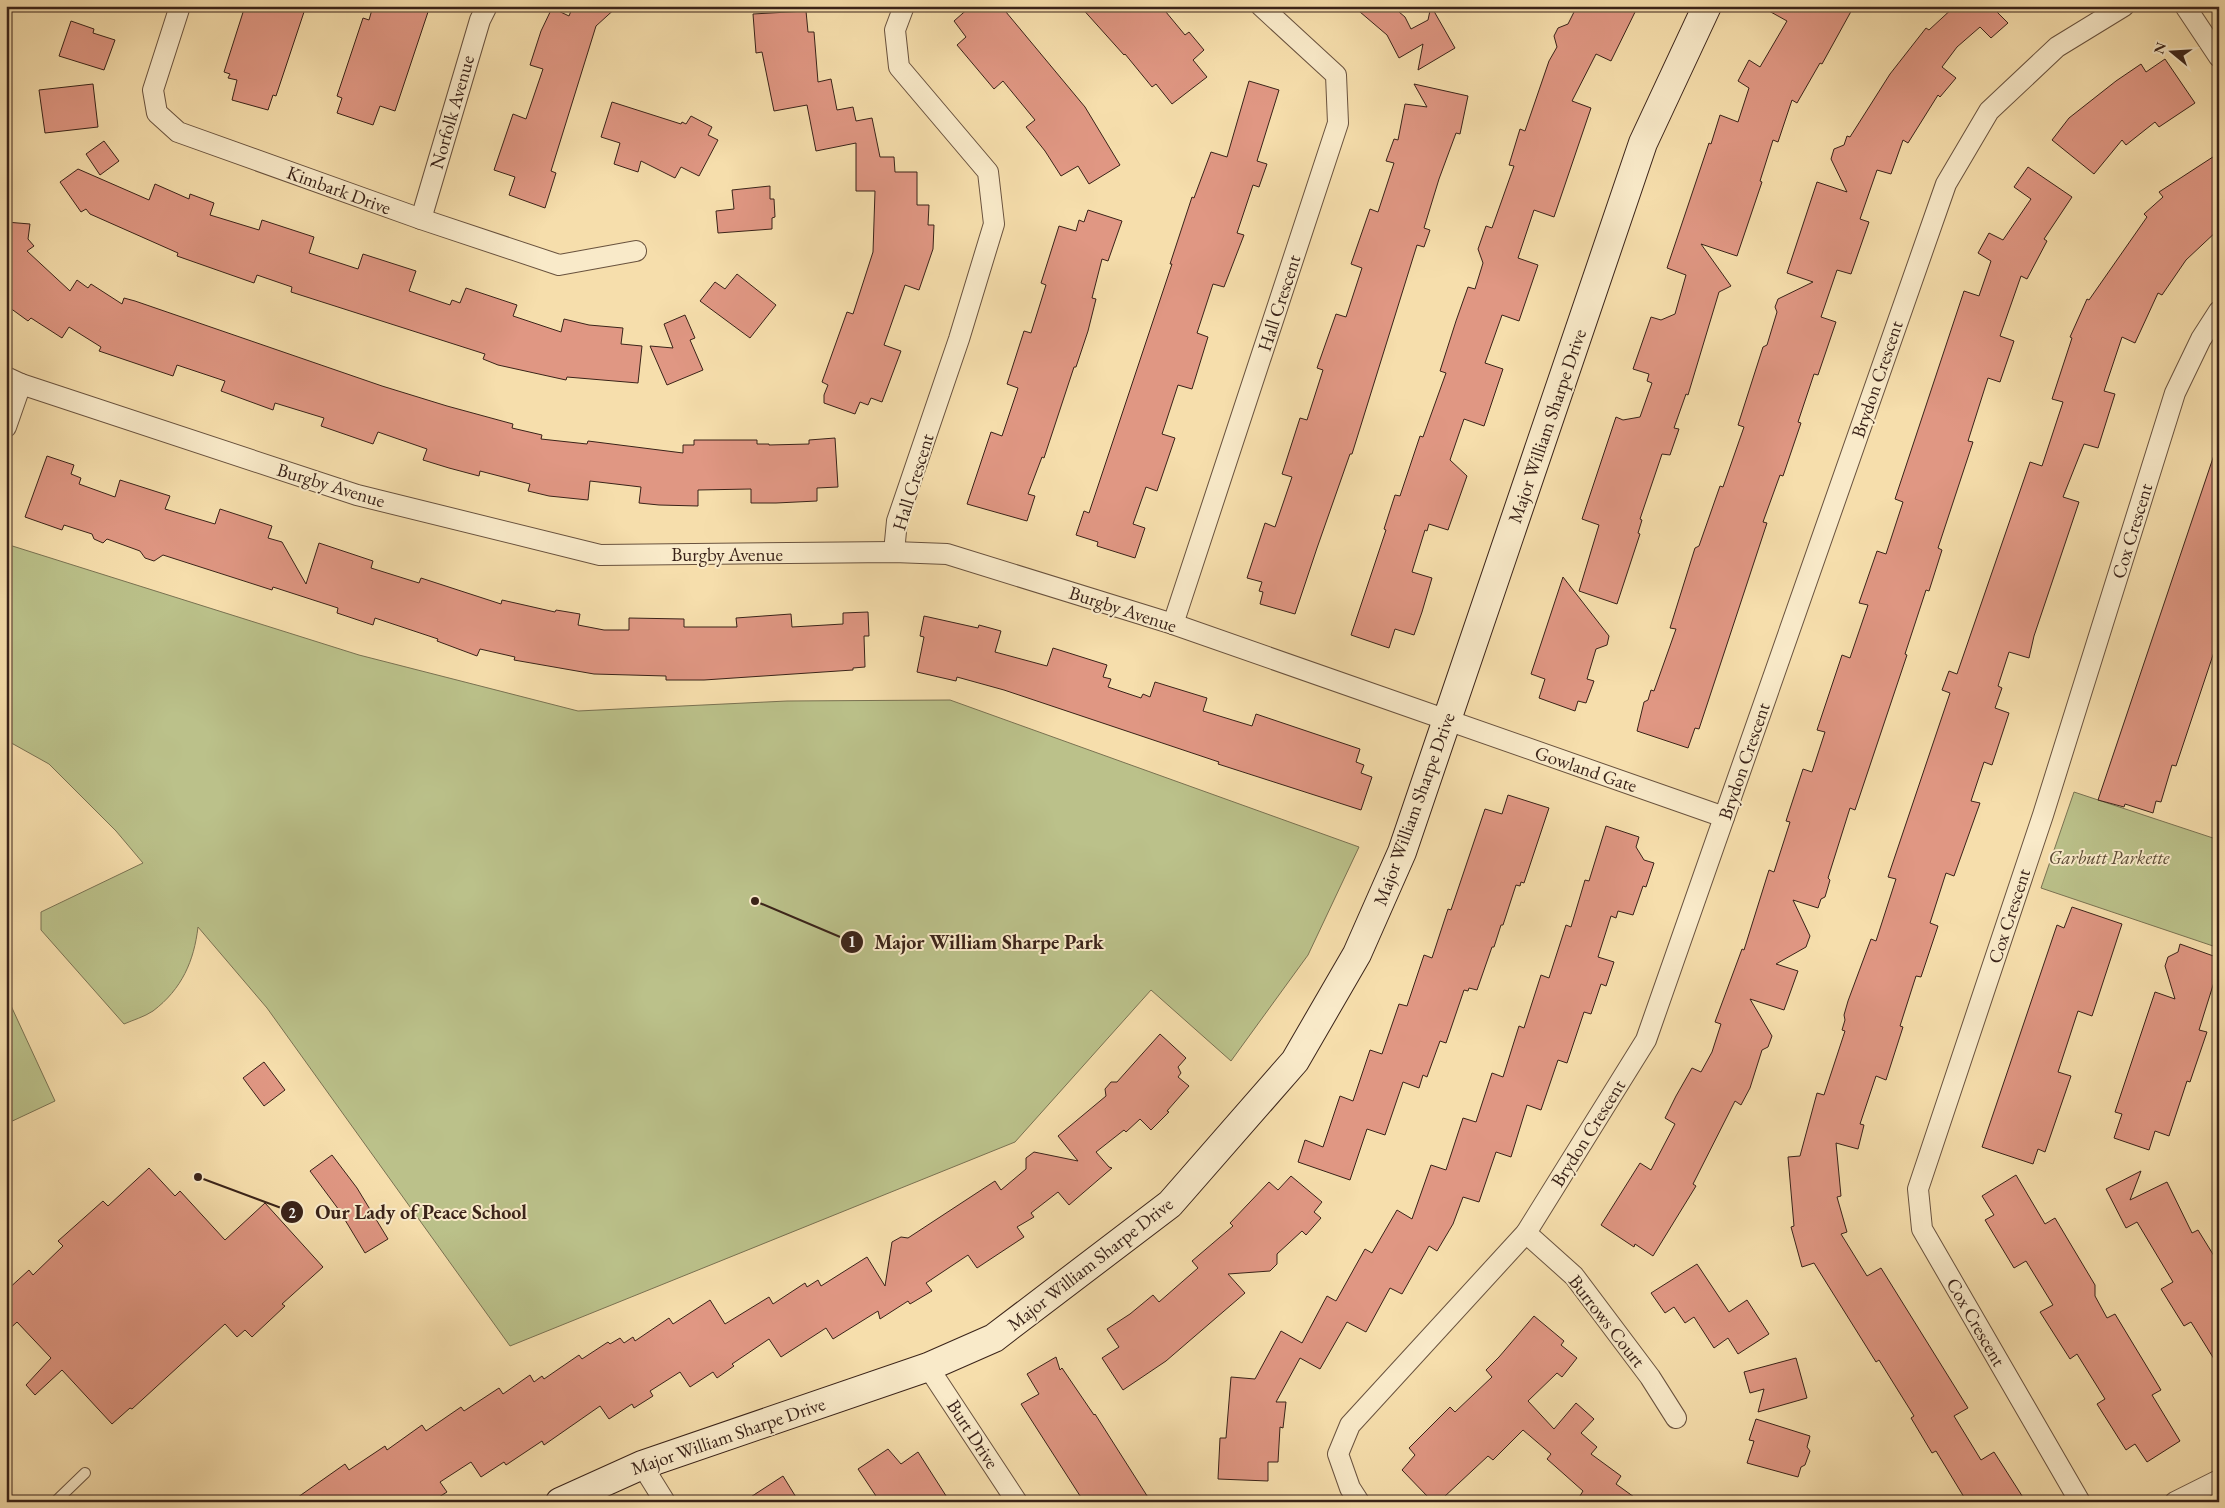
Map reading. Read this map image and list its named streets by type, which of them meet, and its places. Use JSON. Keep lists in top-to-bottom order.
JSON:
{
  "streets": {
    "street": [
      "Norfolk Avenue",
      "Kimbark Drive",
      "Hall Crescent",
      "Brydon Crescent",
      "Major William Sharpe Drive",
      "Burgby Avenue",
      "Cox Crescent",
      "Gowland Gate",
      "Burrows Court",
      "Burt Drive"
    ]
  },
  "crossings": [
    ["Norfolk Avenue", "Kimbark Drive"],
    ["Hall Crescent", "Burgby Avenue"],
    ["Brydon Crescent", "Gowland Gate"],
    ["Brydon Crescent", "Burrows Court"],
    ["Major William Sharpe Drive", "Burgby Avenue"],
    ["Major William Sharpe Drive", "Gowland Gate"],
    ["Major William Sharpe Drive", "Burt Drive"],
    ["Burgby Avenue", "Gowland Gate"]
  ],
  "parks": ["Garbutt Parkette"],
  "places": ["Major William Sharpe Park", "Our Lady of Peace School"],
  "north": "left"
}
